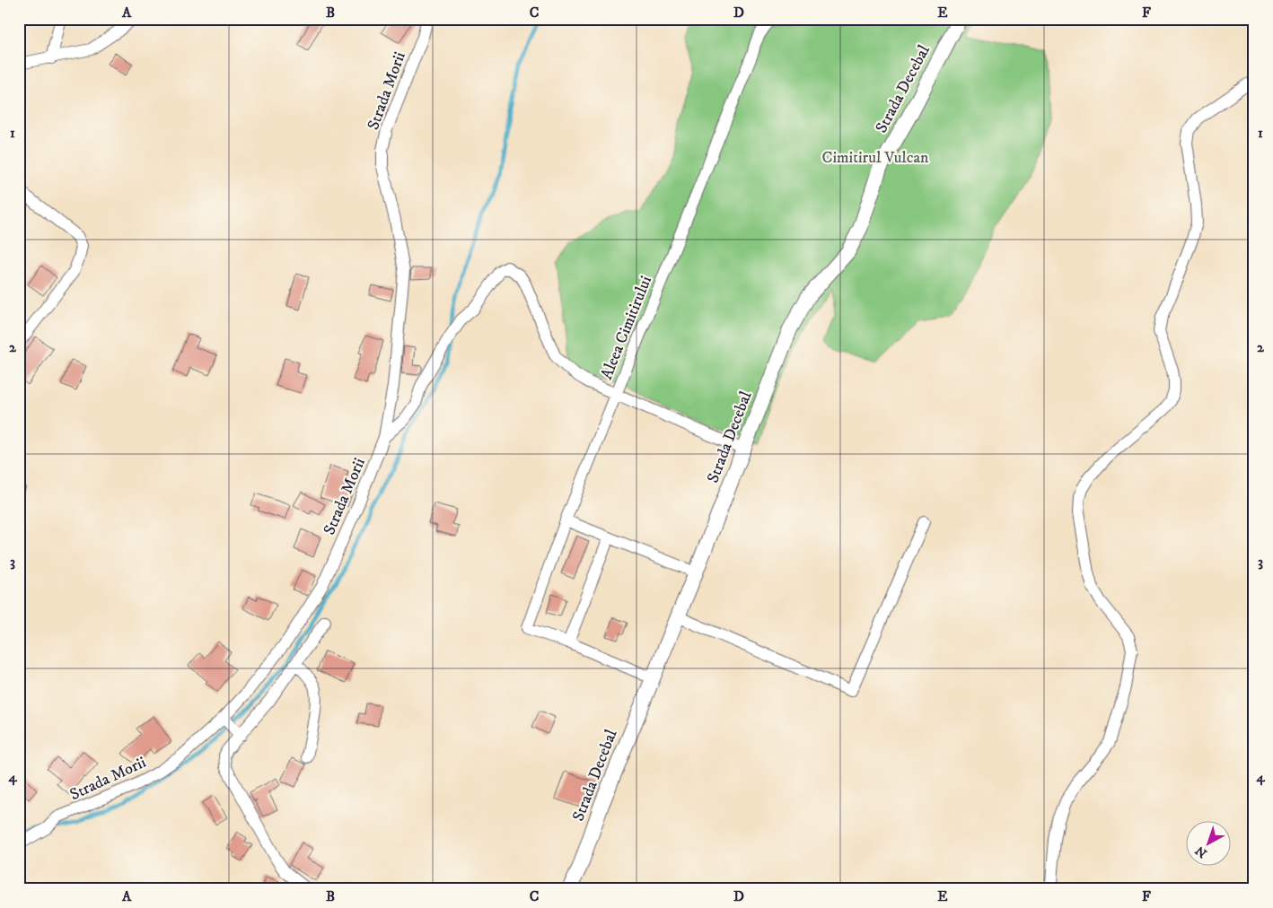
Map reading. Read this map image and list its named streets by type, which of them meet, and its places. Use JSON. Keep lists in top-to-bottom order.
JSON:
{
  "streets": {
    "street": ["Strada Decebal", "Strada Morii", "Aleea Cimitirului"]
  },
  "parks": ["Cimitirul Vulcan"],
  "north": "bottom left",
  "grid": {
    "columns": [
      "A",
      "B",
      "C",
      "D",
      "E",
      "F"
    ],
    "rows": [
      "1",
      "2",
      "3",
      "4"
    ]
  }
}
